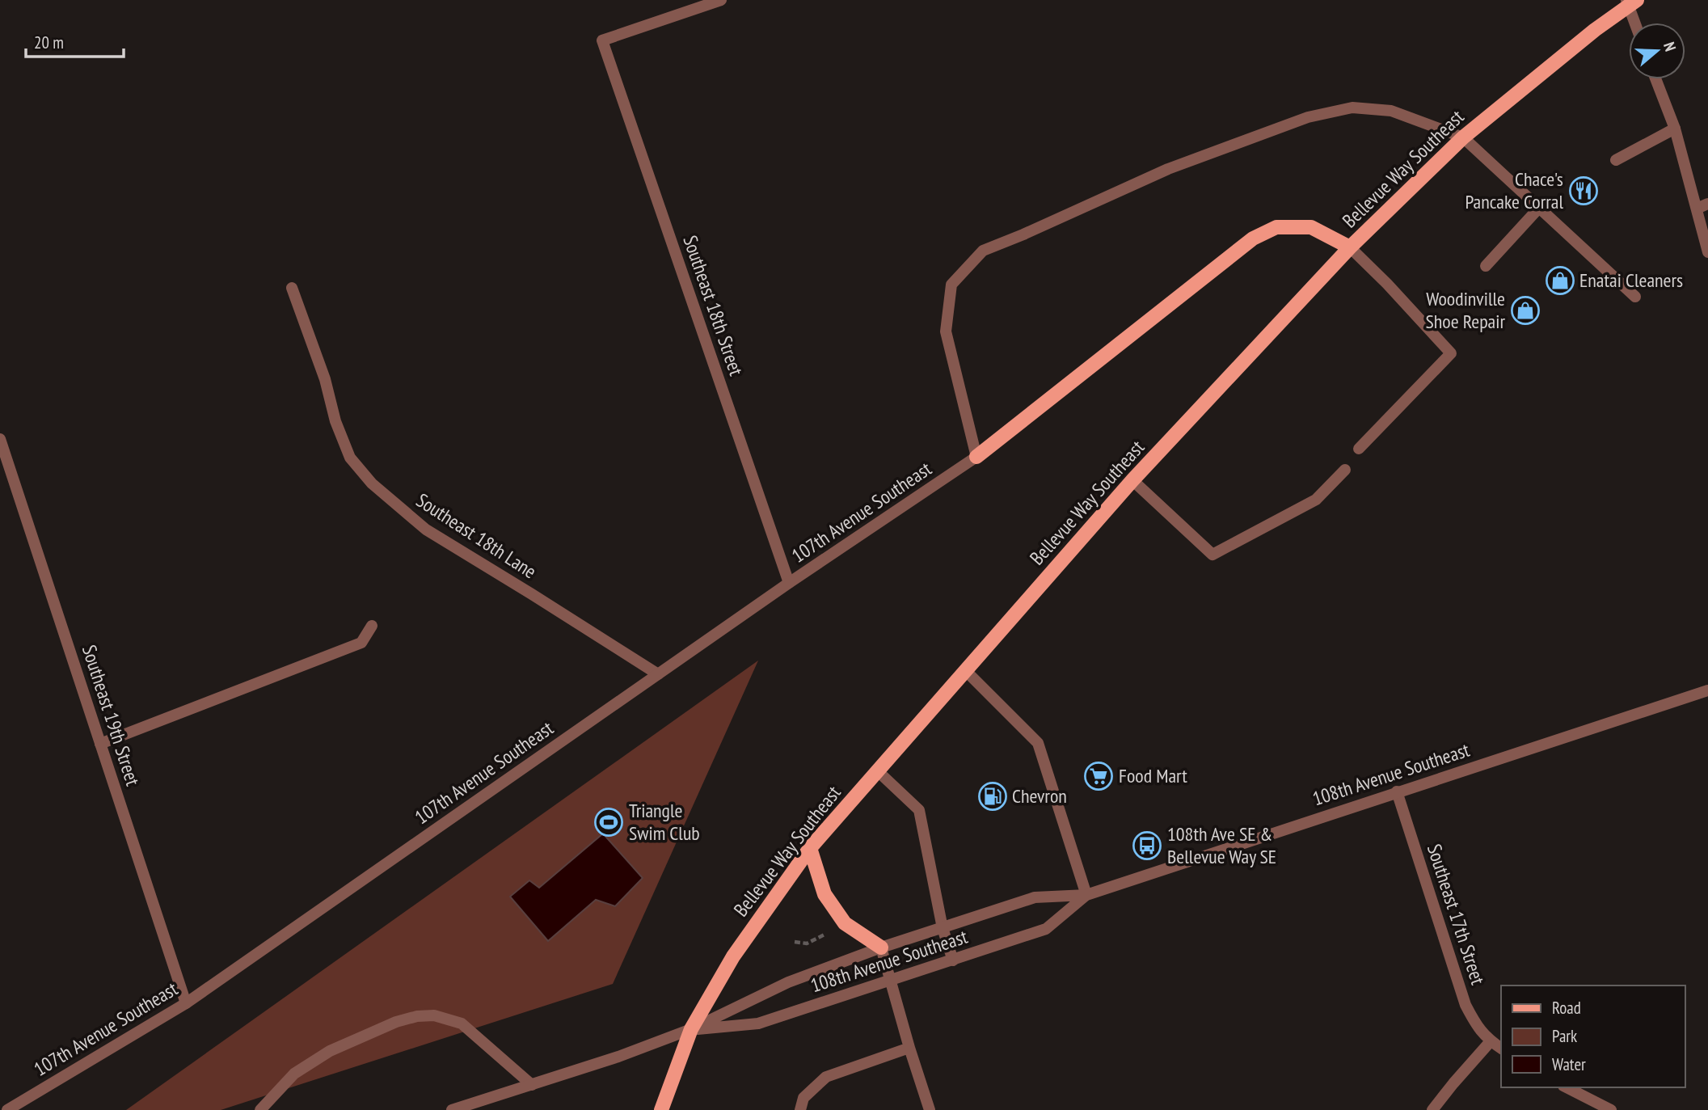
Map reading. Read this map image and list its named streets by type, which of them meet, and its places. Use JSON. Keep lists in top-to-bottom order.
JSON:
{
  "streets": {
    "main road": ["Bellevue Way Southeast"],
    "street": [
      "Southeast 18th Street",
      "107th Avenue Southeast",
      "Southeast 18th Lane",
      "Southeast 19th Street",
      "108th Avenue Southeast",
      "Southeast 17th Street"
    ]
  },
  "crossings": [
    ["Bellevue Way Southeast", "108th Avenue Southeast"],
    ["Southeast 18th Street", "107th Avenue Southeast"],
    ["107th Avenue Southeast", "Southeast 18th Lane"],
    ["107th Avenue Southeast", "Southeast 19th Street"],
    ["108th Avenue Southeast", "Southeast 17th Street"]
  ],
  "places": {
    "restaurant": ["Chace's Pancake Corral"],
    "shop": ["Enatai Cleaners", "Woodinville Shoe Repair"],
    "supermarket": ["Food Mart"],
    "fuel station": ["Chevron"],
    "sports": ["Triangle Swim Club"],
    "bus stop": ["108th Ave SE & Bellevue Way SE"]
  },
  "legend": ["Road", "Park", "Water"],
  "scale_bar": "20 m",
  "north": "right"
}
